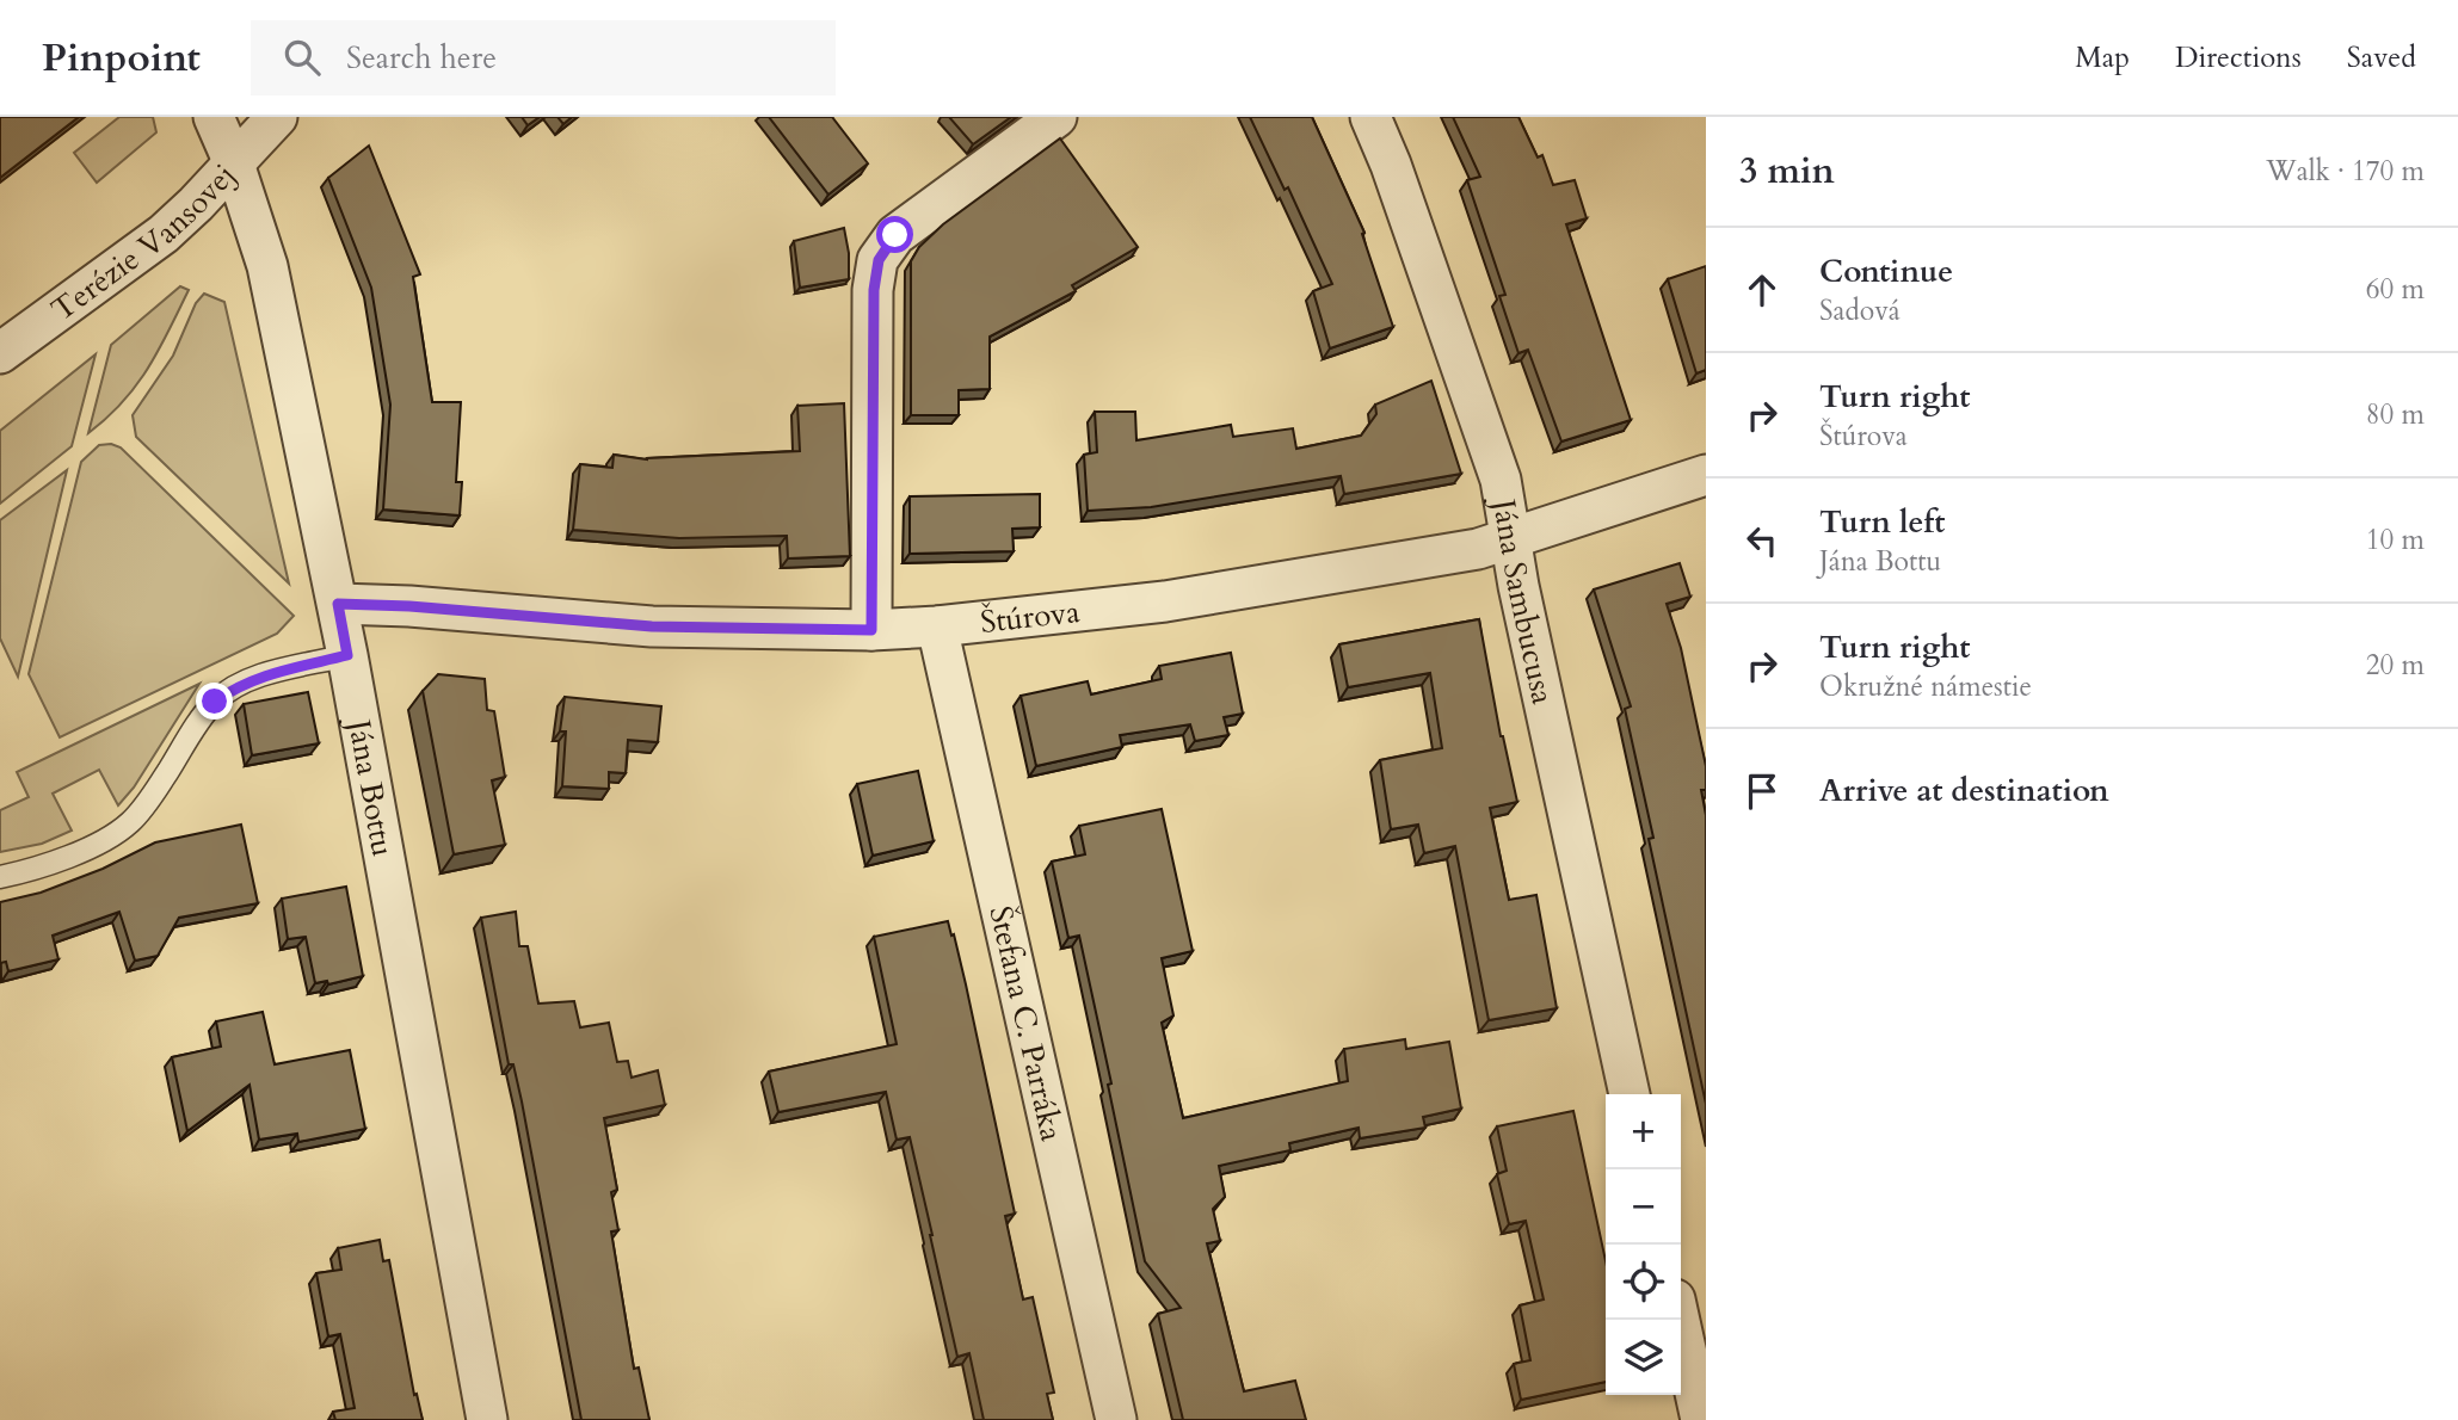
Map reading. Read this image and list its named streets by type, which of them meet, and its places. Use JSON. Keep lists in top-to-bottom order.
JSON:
{
  "streets": {
    "street": [
      "Terézie Vansovej",
      "Jána Sambucusa",
      "Štúrova",
      "Jána Bottu",
      "Štefana C. Parráka"
    ]
  },
  "crossings": [
    ["Terézie Vansovej", "Jána Bottu"],
    ["Jána Sambucusa", "Štúrova"],
    ["Štúrova", "Jána Bottu"],
    ["Štúrova", "Štefana C. Parráka"]
  ],
  "page": {
    "header": "Pinpoint",
    "search": "Search here",
    "nav": ["Map", "Directions", "Saved"],
    "heading": ["3 min", "Walk · 170 m"],
    "list": [
      ["Continue", "Sadová", "60 m"],
      ["Turn right", "Štúrova", "80 m"],
      ["Turn left", "Jána Bottu", "10 m"],
      ["Turn right", "Okružné námestie", "20 m"],
      "Arrive at destination"
    ],
    "map_buttons": ["+", "−"]
  }
}
